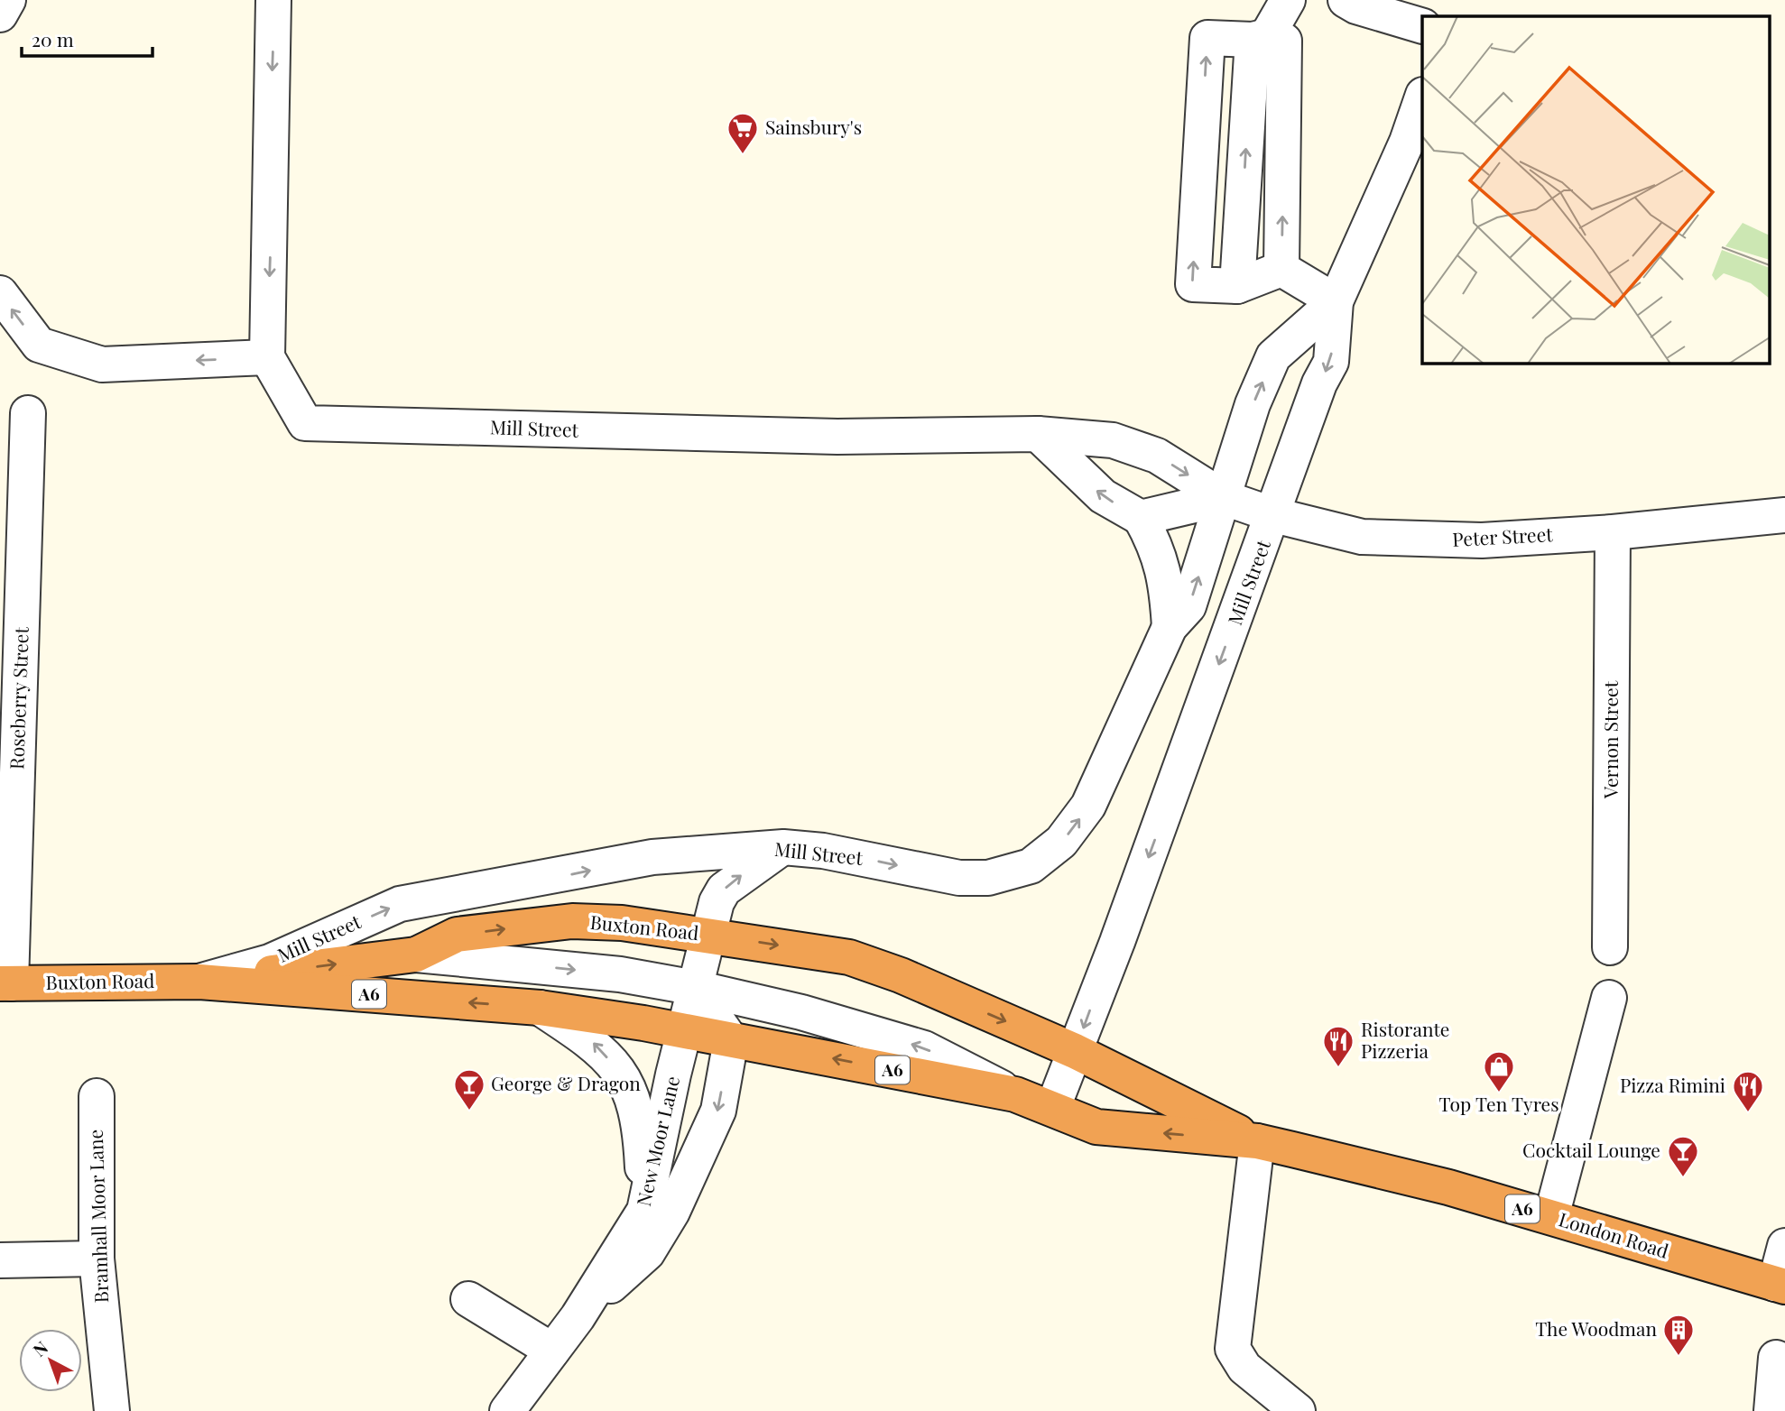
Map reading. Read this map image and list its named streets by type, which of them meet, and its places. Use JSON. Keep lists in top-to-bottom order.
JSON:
{
  "streets": {
    "highway": ["Buxton Road", "A6", "London Road"],
    "street": [
      "Mill Street",
      "Peter Street",
      "Roseberry Street",
      "Vernon Street",
      "New Moor Lane",
      "Bramhall Moor Lane"
    ]
  },
  "crossings": [
    ["Mill Street", "Peter Street"],
    ["Mill Street", "Buxton Road"],
    ["Mill Street", "New Moor Lane"],
    ["Mill Street", "London Road"],
    ["Peter Street", "Vernon Street"],
    ["Roseberry Street", "Buxton Road"],
    ["Buxton Road", "A6"],
    ["Buxton Road", "New Moor Lane"],
    ["Buxton Road", "London Road"],
    ["A6", "New Moor Lane"]
  ],
  "places": {
    "supermarket": ["Sainsbury's"],
    "restaurant": ["Ristorante Pizzeria", "Pizza Rimini"],
    "shop": ["Top Ten Tyres"],
    "bar": ["George & Dragon", "Cocktail Lounge"],
    "building": ["The Woodman"]
  },
  "scale_bar": "20 m",
  "north": "top left"
}
